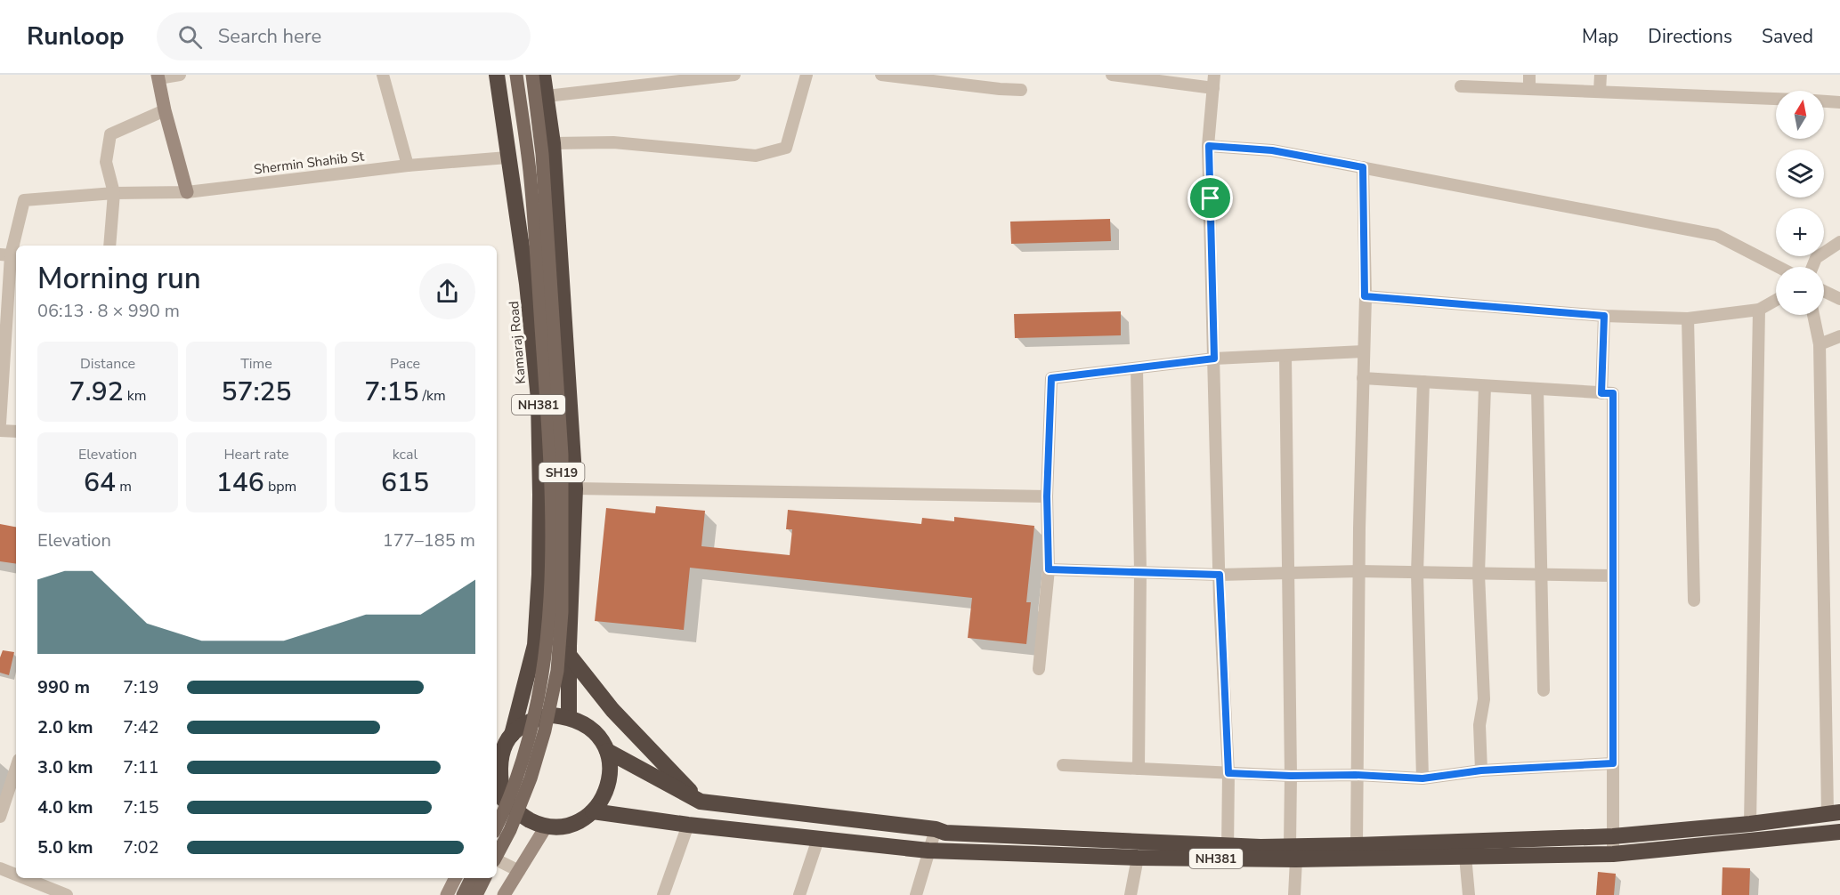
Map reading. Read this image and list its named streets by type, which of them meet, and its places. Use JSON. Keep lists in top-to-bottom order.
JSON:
{
  "streets": {
    "highway": ["Kamaraj Road", "NH381"],
    "main road": ["SH19"],
    "street": ["Shermin Shahib St"]
  },
  "crossings": [
    ["Shermin Shahib St", "Kamaraj Road"],
    ["Kamaraj Road", "NH381"]
  ],
  "north": "top",
  "page": {
    "header": "Runloop",
    "search": "Search here",
    "nav": ["Map", "Directions", "Saved"],
    "map_buttons": ["+", "−"],
    "heading": ["Morning run", "06:13 · 8 × 990 m"],
    "stats": [
      ["Distance", "7.92 km"],
      ["Time", "57:25"],
      ["Pace", "7:15 /km"],
      ["Elevation", "64 m"],
      ["Heart rate", "146 bpm"],
      ["kcal", "615"]
    ],
    "chart": ["Elevation", "177–185 m"],
    "list": [
      {
        "name": "990 m",
        "note": "7:19"
      },
      {
        "name": "2.0 km",
        "note": "7:42"
      },
      {
        "name": "3.0 km",
        "note": "7:11"
      },
      {
        "name": "4.0 km",
        "note": "7:15"
      },
      {
        "name": "5.0 km",
        "note": "7:02"
      }
    ]
  }
}
